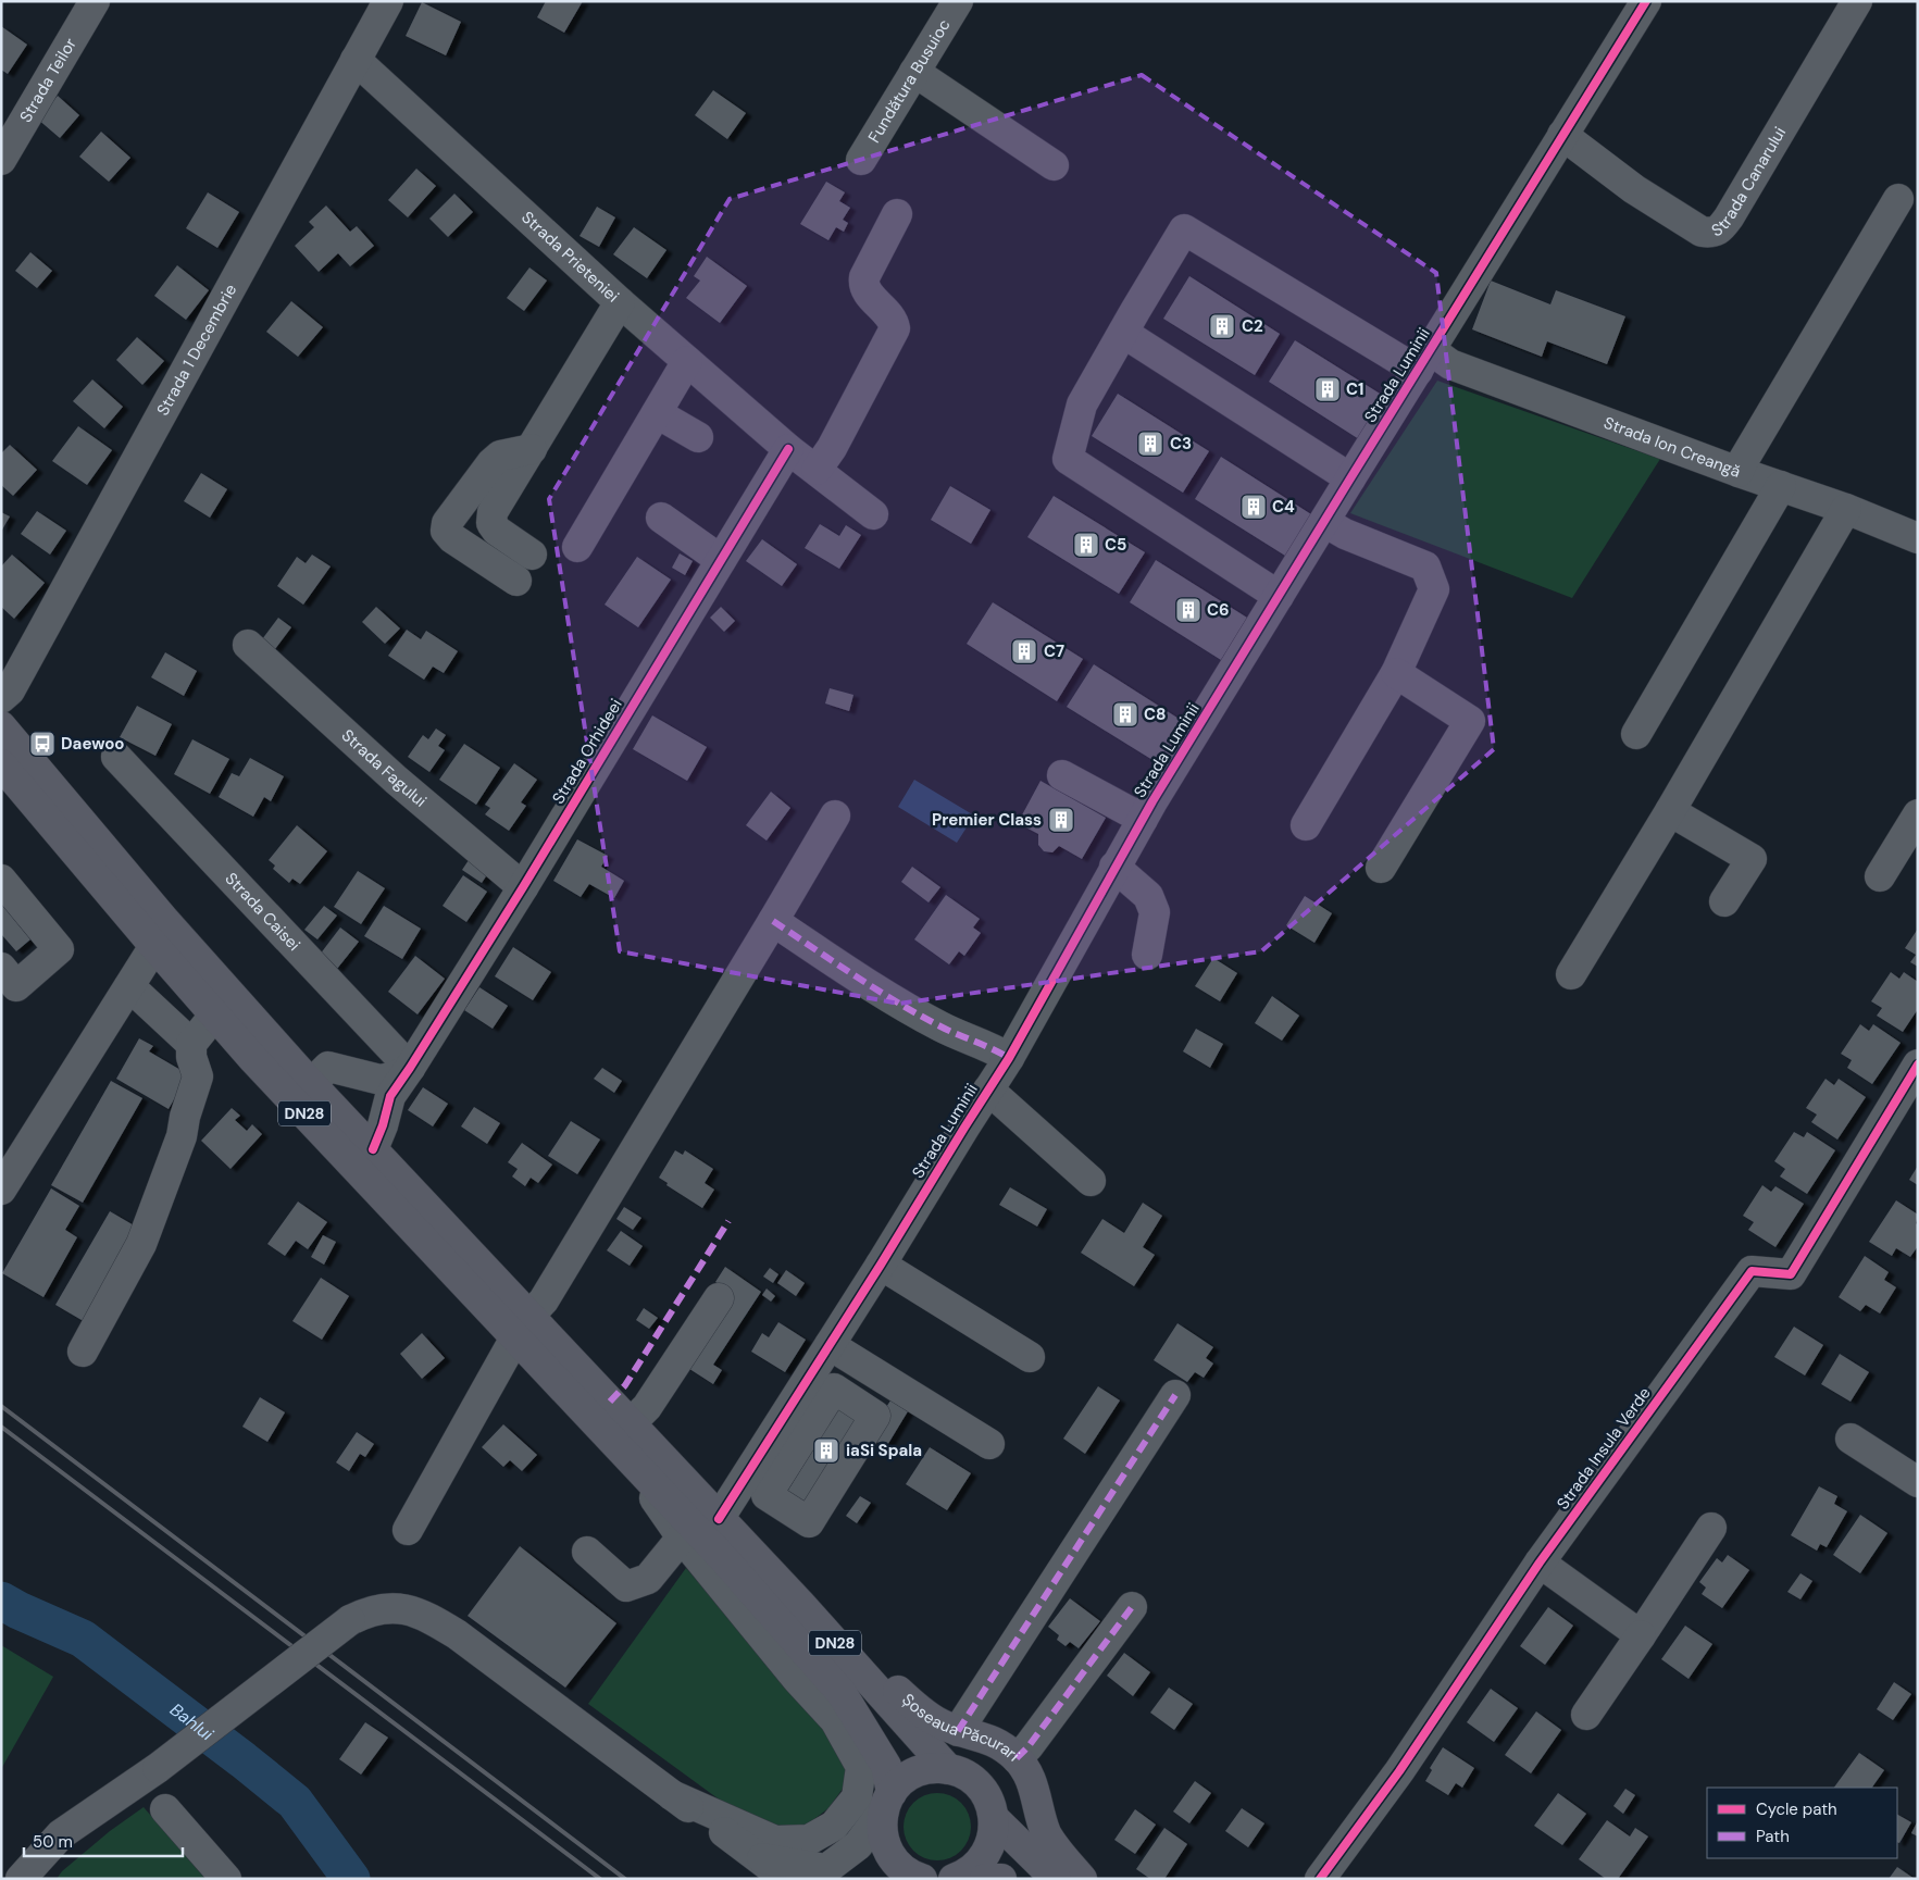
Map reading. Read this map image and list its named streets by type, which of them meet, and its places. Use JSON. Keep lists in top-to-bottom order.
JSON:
{
  "streets": {
    "highway": ["DN28", "Șoseaua Păcurari"],
    "street": [
      "Strada Teilor",
      "Fundătura Busuioc",
      "Strada Canarului",
      "Strada Prieteniei",
      "Strada 1 Decembrie",
      "Strada Luminii",
      "Strada Ion Creangă",
      "Strada Orhideei",
      "Strada Fagului",
      "Strada Caisei",
      "Strada Insula Verde"
    ]
  },
  "crossings": [
    ["Strada Canarului", "Strada Luminii"],
    ["Strada Prieteniei", "Strada 1 Decembrie"],
    ["Strada Prieteniei", "Strada Orhideei"],
    ["Strada Luminii", "Strada Ion Creangă"],
    ["Strada Luminii", "DN28"],
    ["Strada Orhideei", "Strada Fagului"],
    ["Strada Orhideei", "Strada Caisei"],
    ["Strada Orhideei", "DN28"],
    ["DN28", "Șoseaua Păcurari"]
  ],
  "water": ["Bahlui"],
  "places": {
    "building": [
      "C2",
      "C1",
      "C3",
      "C4",
      "C5",
      "C6",
      "C7",
      "C8",
      "Premier Class",
      "iaSi Spala"
    ],
    "bus stop": ["Daewoo"]
  },
  "legend": ["Cycle path", "Path"],
  "scale_bar": "50 m"
}
